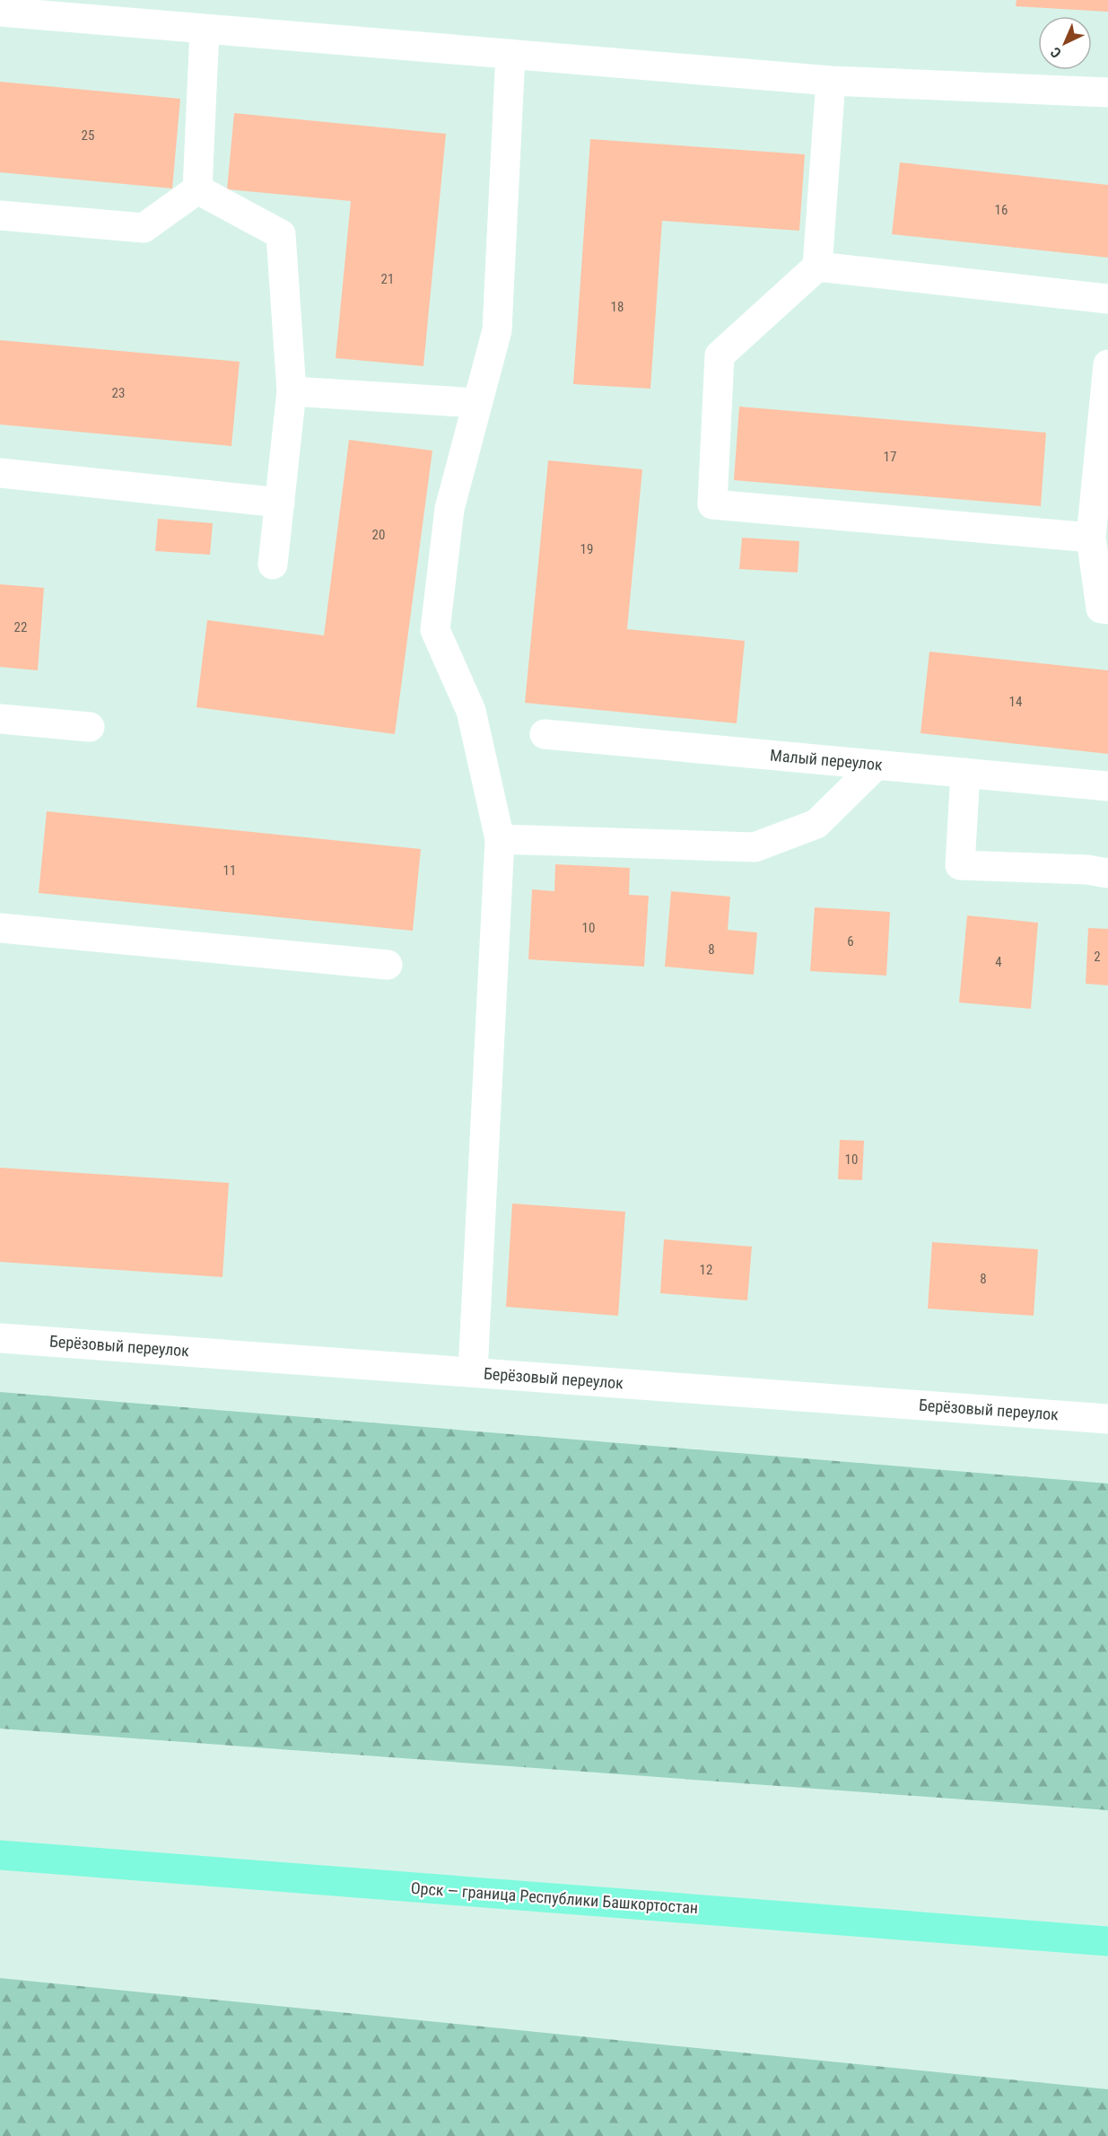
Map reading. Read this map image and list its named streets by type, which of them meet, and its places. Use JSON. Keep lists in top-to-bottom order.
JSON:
{
  "streets": {
    "main road": ["Орск — граница Республики Башкортостан"],
    "street": ["Малый переулок", "Берёзовый переулок"]
  },
  "house_numbers": [
    "25",
    "16",
    "21",
    "18",
    "23",
    "17",
    "20",
    "19",
    "22",
    "14",
    "11",
    "10",
    "6",
    "8",
    "2",
    "4",
    "10",
    "12",
    "8"
  ],
  "north": "bottom left"
}
